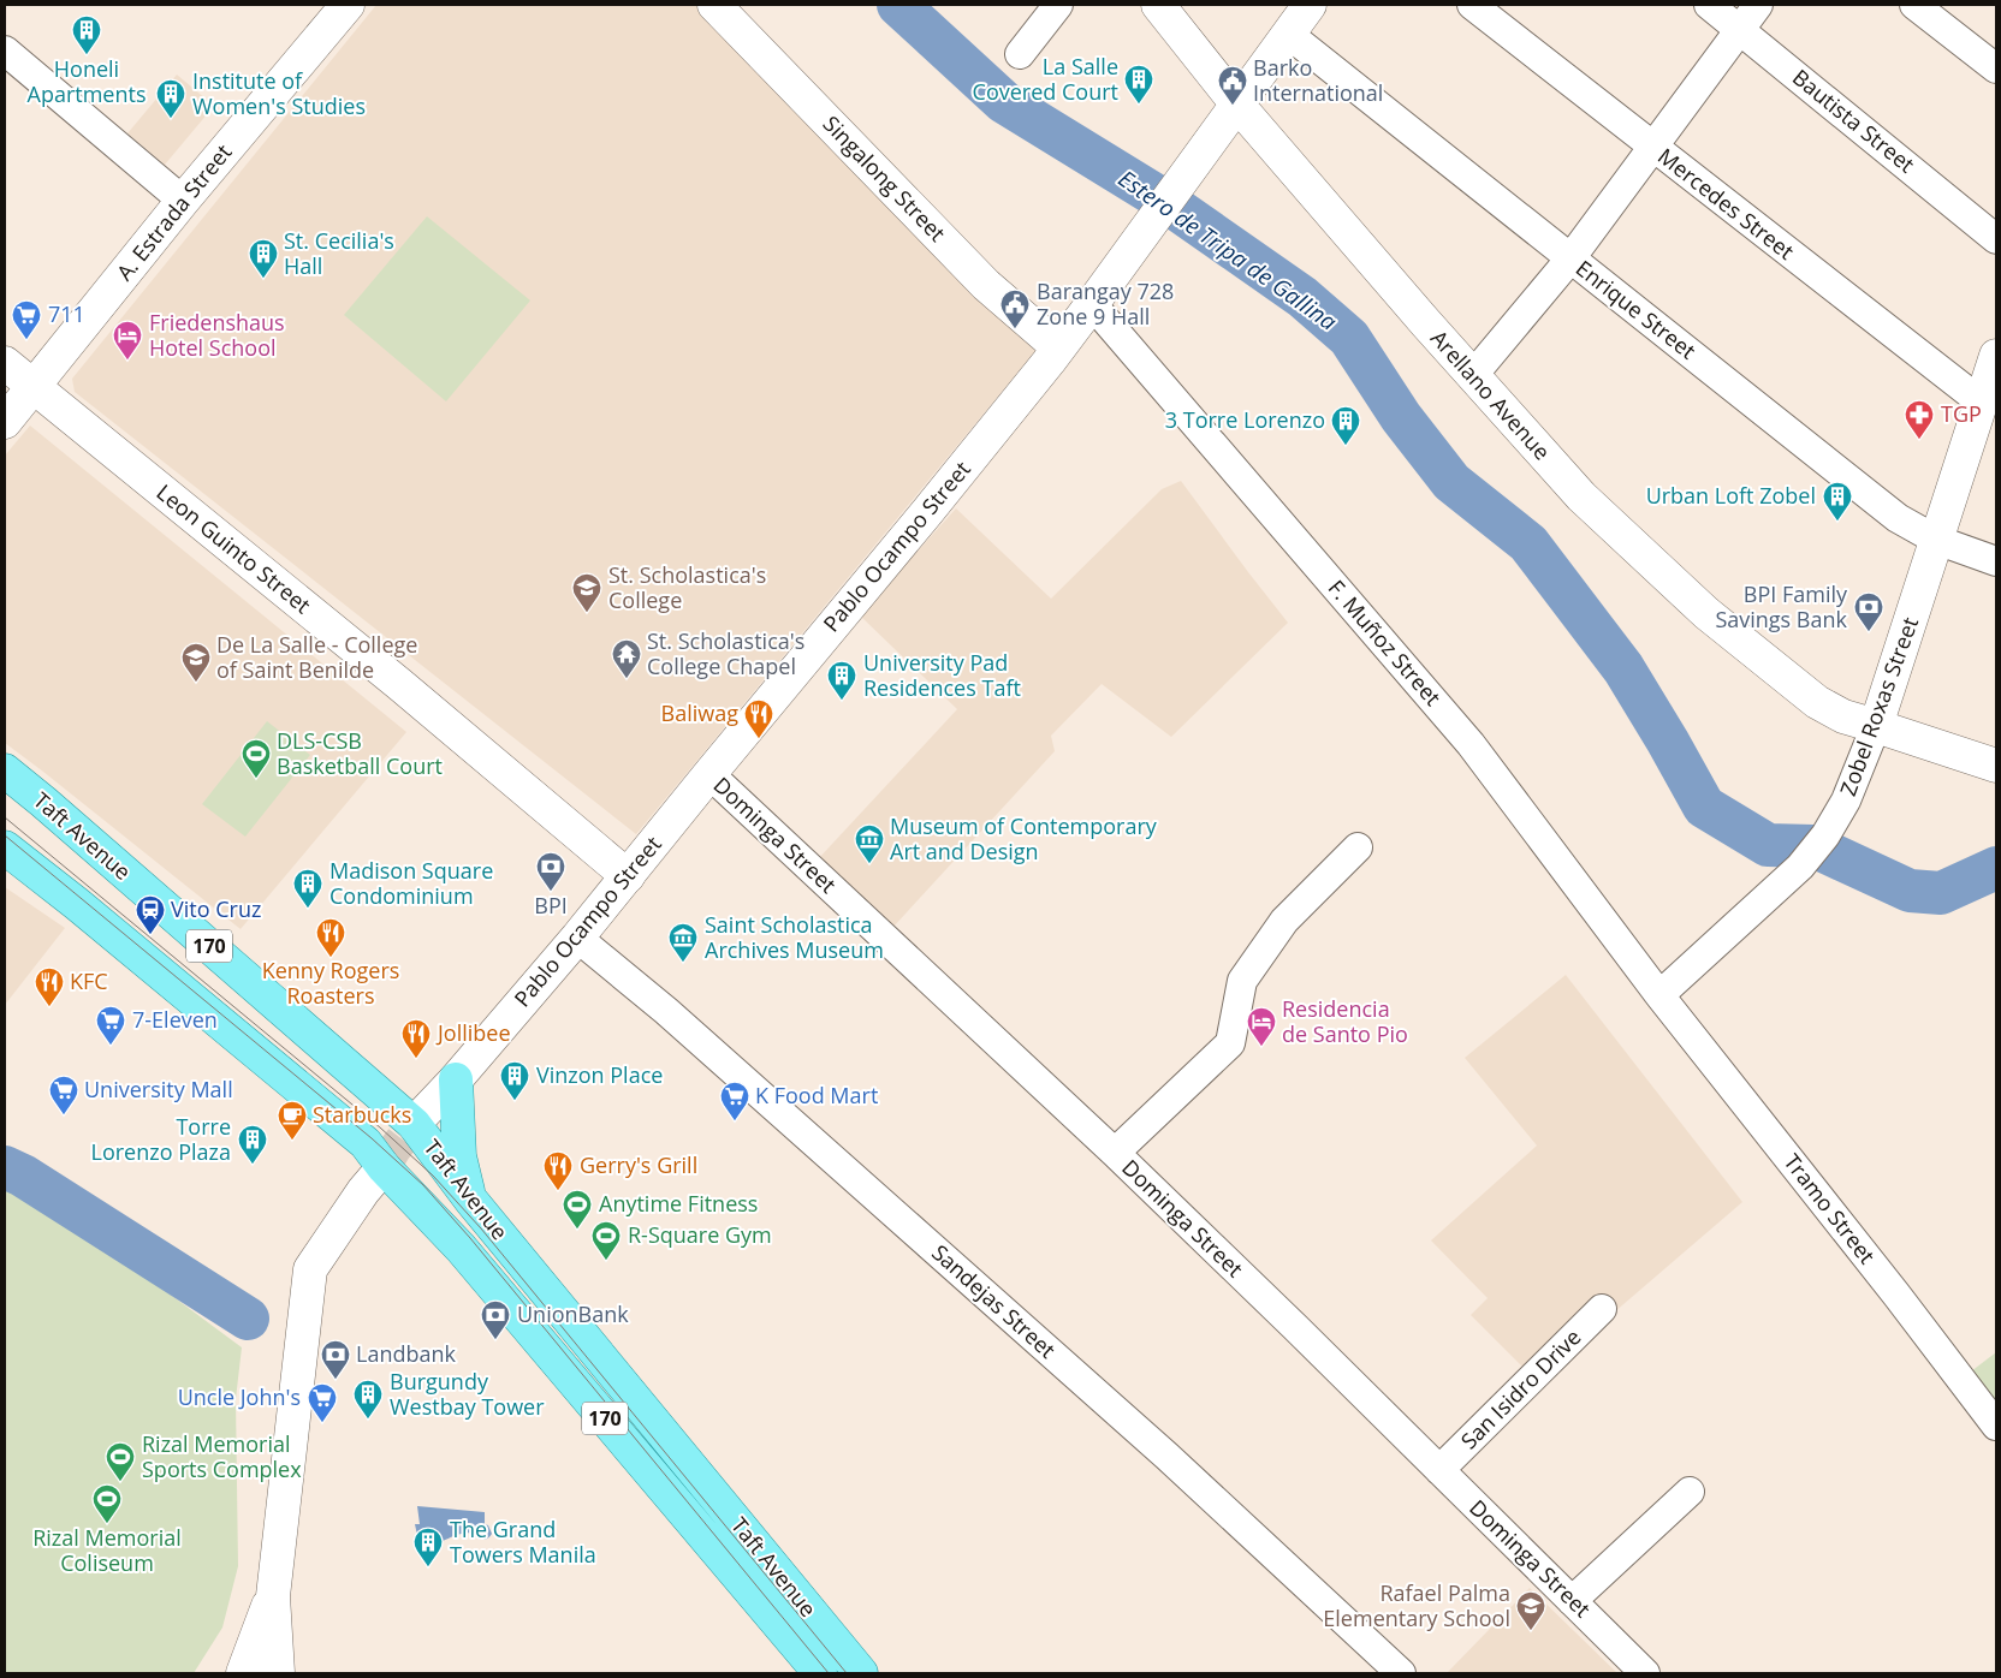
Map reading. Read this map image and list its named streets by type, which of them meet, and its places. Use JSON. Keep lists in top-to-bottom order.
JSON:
{
  "streets": {
    "main road": [
      "Singalong Street",
      "A. Estrada Street",
      "Arellano Avenue",
      "Pablo Ocampo Street",
      "Leon Guinto Street",
      "Zobel Roxas Street",
      "Taft Avenue",
      "170"
    ],
    "street": [
      "Bautista Street",
      "Mercedes Street",
      "Enrique Street",
      "F. Muñoz Street",
      "Dominga Street",
      "Tramo Street",
      "Sandejas Street",
      "San Isidro Drive"
    ]
  },
  "crossings": [
    ["Singalong Street", "Pablo Ocampo Street"],
    ["Mercedes Street", "Zobel Roxas Street"],
    ["A. Estrada Street", "Leon Guinto Street"],
    ["Enrique Street", "Pablo Ocampo Street"],
    ["Enrique Street", "Zobel Roxas Street"],
    ["Arellano Avenue", "Pablo Ocampo Street"],
    ["Arellano Avenue", "Zobel Roxas Street"],
    ["Pablo Ocampo Street", "Leon Guinto Street"],
    ["Pablo Ocampo Street", "F. Muñoz Street"],
    ["Pablo Ocampo Street", "Dominga Street"],
    ["Pablo Ocampo Street", "Taft Avenue"],
    ["Pablo Ocampo Street", "Sandejas Street"],
    ["F. Muñoz Street", "Zobel Roxas Street"],
    ["F. Muñoz Street", "Tramo Street"],
    ["Zobel Roxas Street", "Tramo Street"],
    ["Dominga Street", "San Isidro Drive"]
  ],
  "water": ["Estero de Tripa de Gallina"],
  "places": {
    "building": [
      "Honeli Apartments",
      "La Salle Covered Court",
      "Institute of Women's Studies",
      "St. Cecilia's Hall",
      "3 Torre Lorenzo",
      "Urban Loft Zobel",
      "University Pad Residences Taft",
      "Madison Square Condominium",
      "Vinzon Place",
      "Torre Lorenzo Plaza",
      "Burgundy Westbay Tower",
      "The Grand Towers Manila"
    ],
    "public building": ["Barko International", "Barangay 728 Zone 9 Hall"],
    "supermarket": [
      "711",
      "7-Eleven",
      "University Mall",
      "K Food Mart",
      "Uncle John's"
    ],
    "hotel": ["Friedenshaus Hotel School", "Residencia de Santo Pio"],
    "pharmacy": ["TGP"],
    "school or university": ["St. Scholastica's College", "De La Salle - College of Saint Benilde", "Rafael Palma Elementary School"],
    "bank": [
      "BPI Family Savings Bank",
      "BPI",
      "UnionBank",
      "Landbank"
    ],
    "temple": ["St. Scholastica's College Chapel"],
    "restaurant": [
      "Baliwag",
      "Kenny Rogers Roasters",
      "KFC",
      "Jollibee",
      "Gerry's Grill"
    ],
    "sports": [
      "DLS-CSB Basketball Court",
      "Anytime Fitness",
      "R-Square Gym",
      "Rizal Memorial Sports Complex",
      "Rizal Memorial Coliseum"
    ],
    "museum": ["Museum of Contemporary Art and Design", "Saint Scholastica Archives Museum"],
    "station": ["Vito Cruz"],
    "cafe": ["Starbucks"]
  }
}
